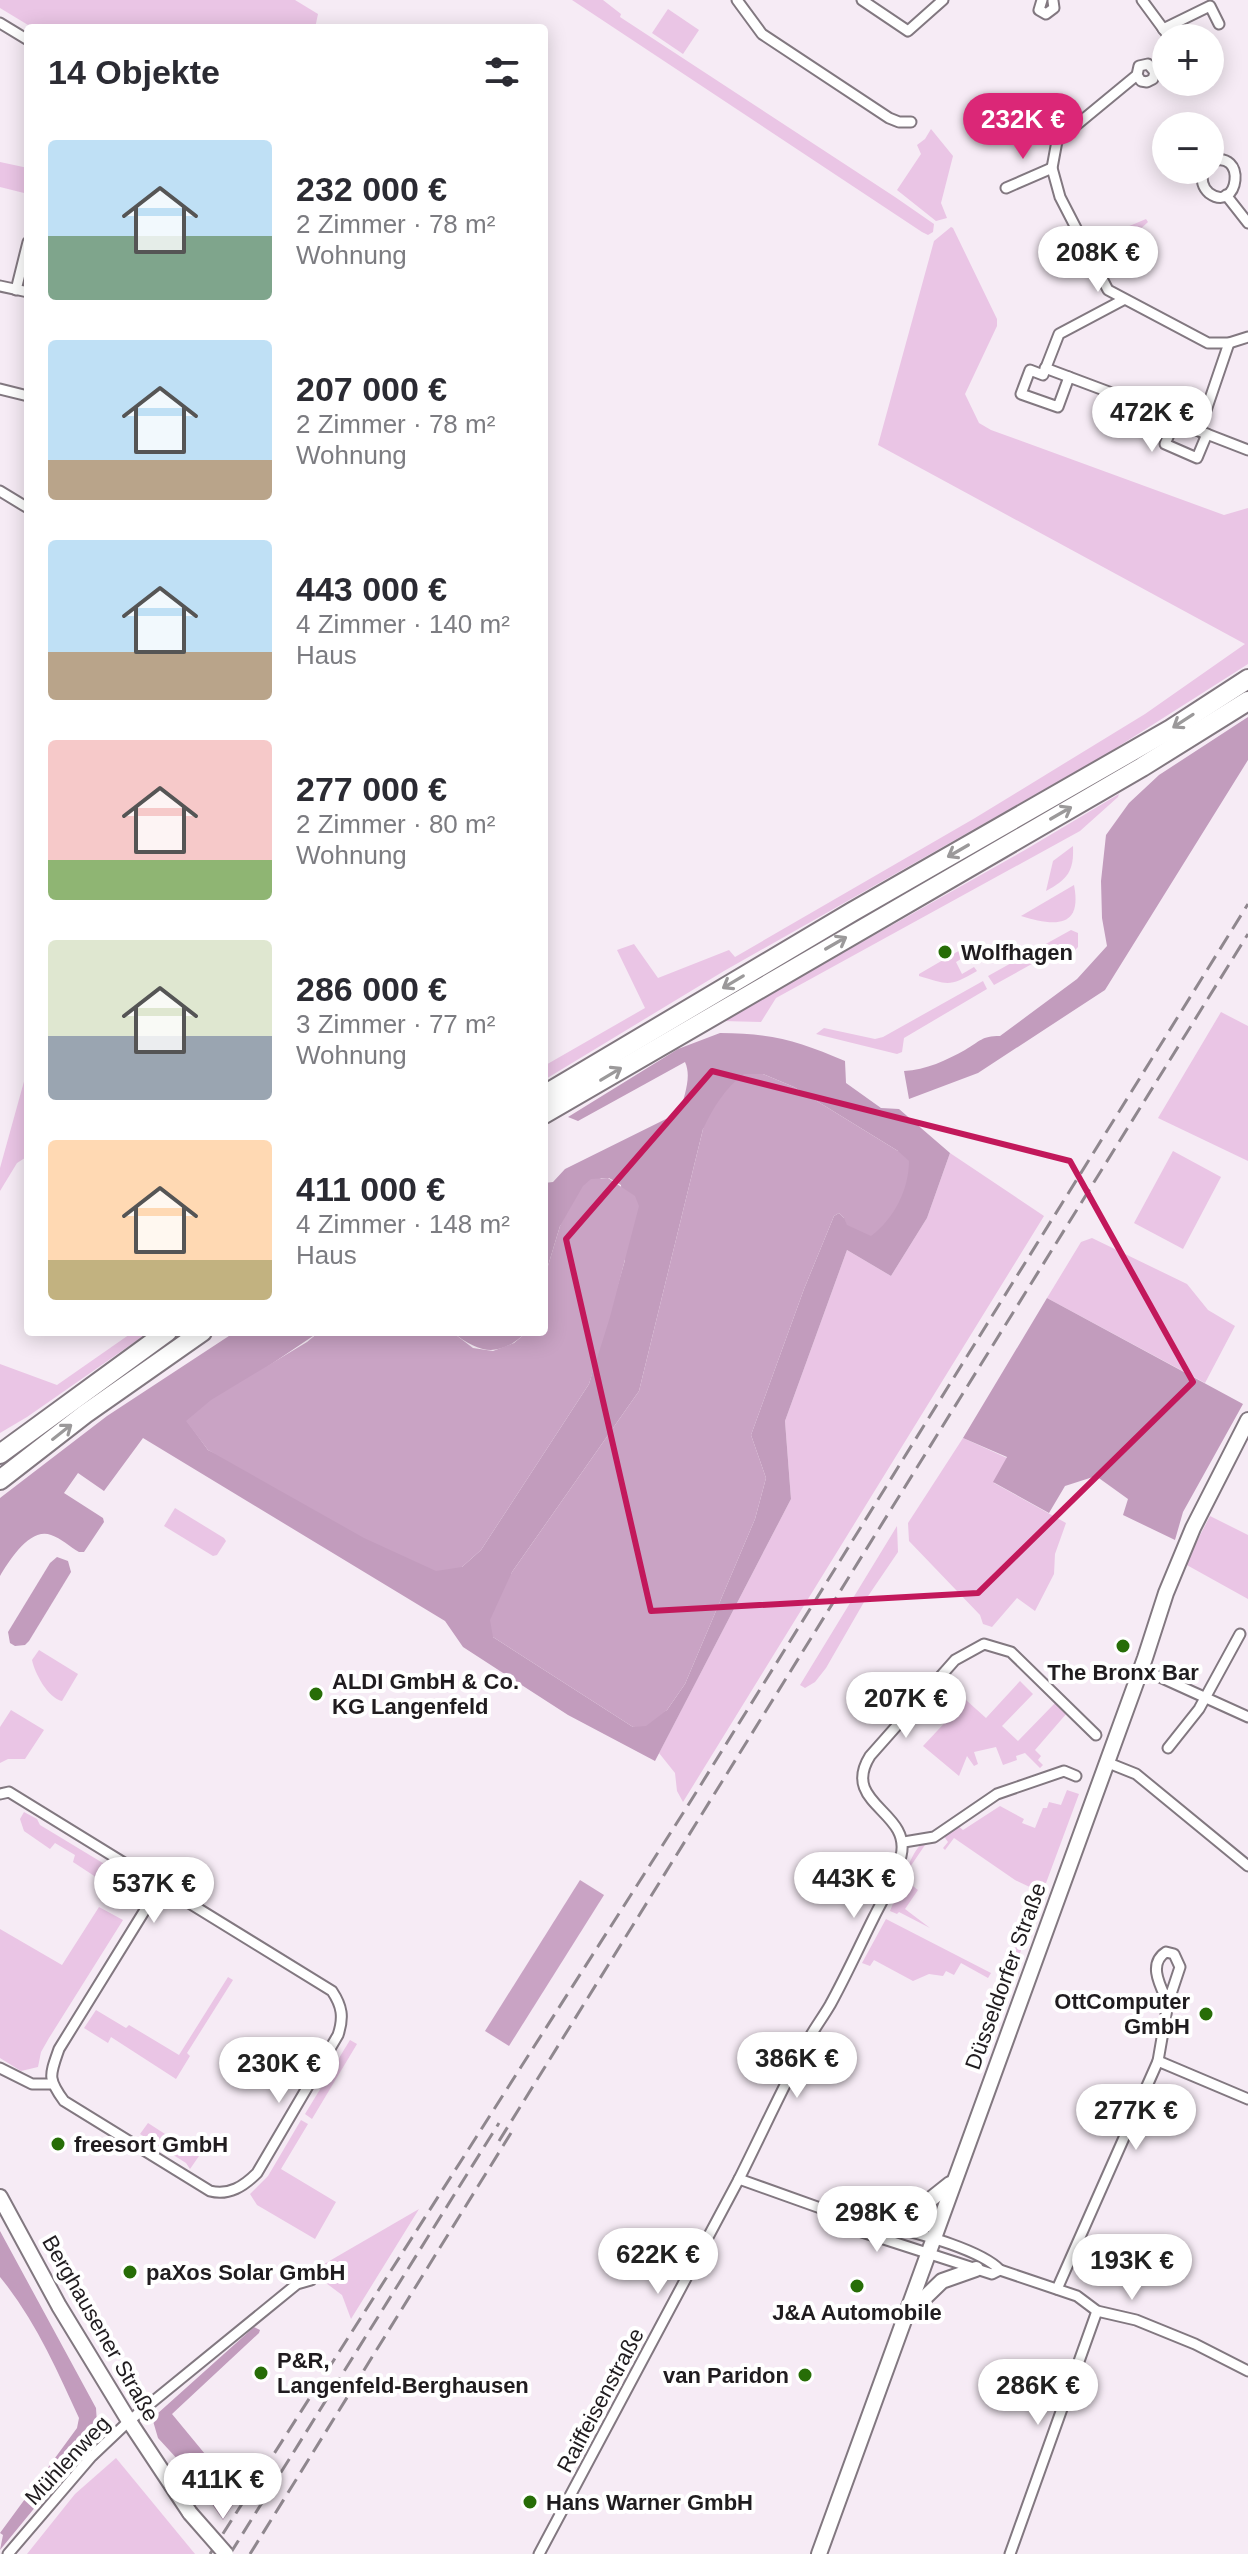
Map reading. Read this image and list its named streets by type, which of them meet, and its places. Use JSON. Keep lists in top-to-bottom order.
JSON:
{
  "streets": {
    "main road": ["Düsseldorfer Straße", "Berghausener Straße"],
    "street": ["Raiffeisenstraße", "Mühlenweg"]
  },
  "crossings": [
    ["Berghausener Straße", "Mühlenweg"]
  ],
  "places": [
    "Wolfhagen",
    "The Bronx Bar",
    "ALDI GmbH & Co. KG Langenfeld",
    "OttComputer GmbH",
    "freesort GmbH",
    "paXos Solar GmbH",
    "J&A Automobile",
    "P&R, Langenfeld-Berghausen",
    "van Paridon",
    "Hans Warner GmbH"
  ],
  "page": {
    "map_buttons": ["+", "−"],
    "heading": "14 Objekte",
    "price": [
      "232K €",
      "208K €",
      "472K €",
      "207K €",
      "443K €",
      "537K €",
      "386K €",
      "230K €",
      "277K €",
      "298K €",
      "622K €",
      "193K €",
      "286K €",
      "411K €"
    ],
    "list": [
      {
        "name": "232 000 €",
        "note": "2 Zimmer · 78 m² · Wohnung"
      },
      {
        "name": "207 000 €",
        "note": "2 Zimmer · 78 m² · Wohnung"
      },
      {
        "name": "443 000 €",
        "note": "4 Zimmer · 140 m² · Haus"
      },
      {
        "name": "277 000 €",
        "note": "2 Zimmer · 80 m² · Wohnung"
      },
      {
        "name": "286 000 €",
        "note": "3 Zimmer · 77 m² · Wohnung"
      },
      {
        "name": "411 000 €",
        "note": "4 Zimmer · 148 m² · Haus"
      }
    ]
  }
}
